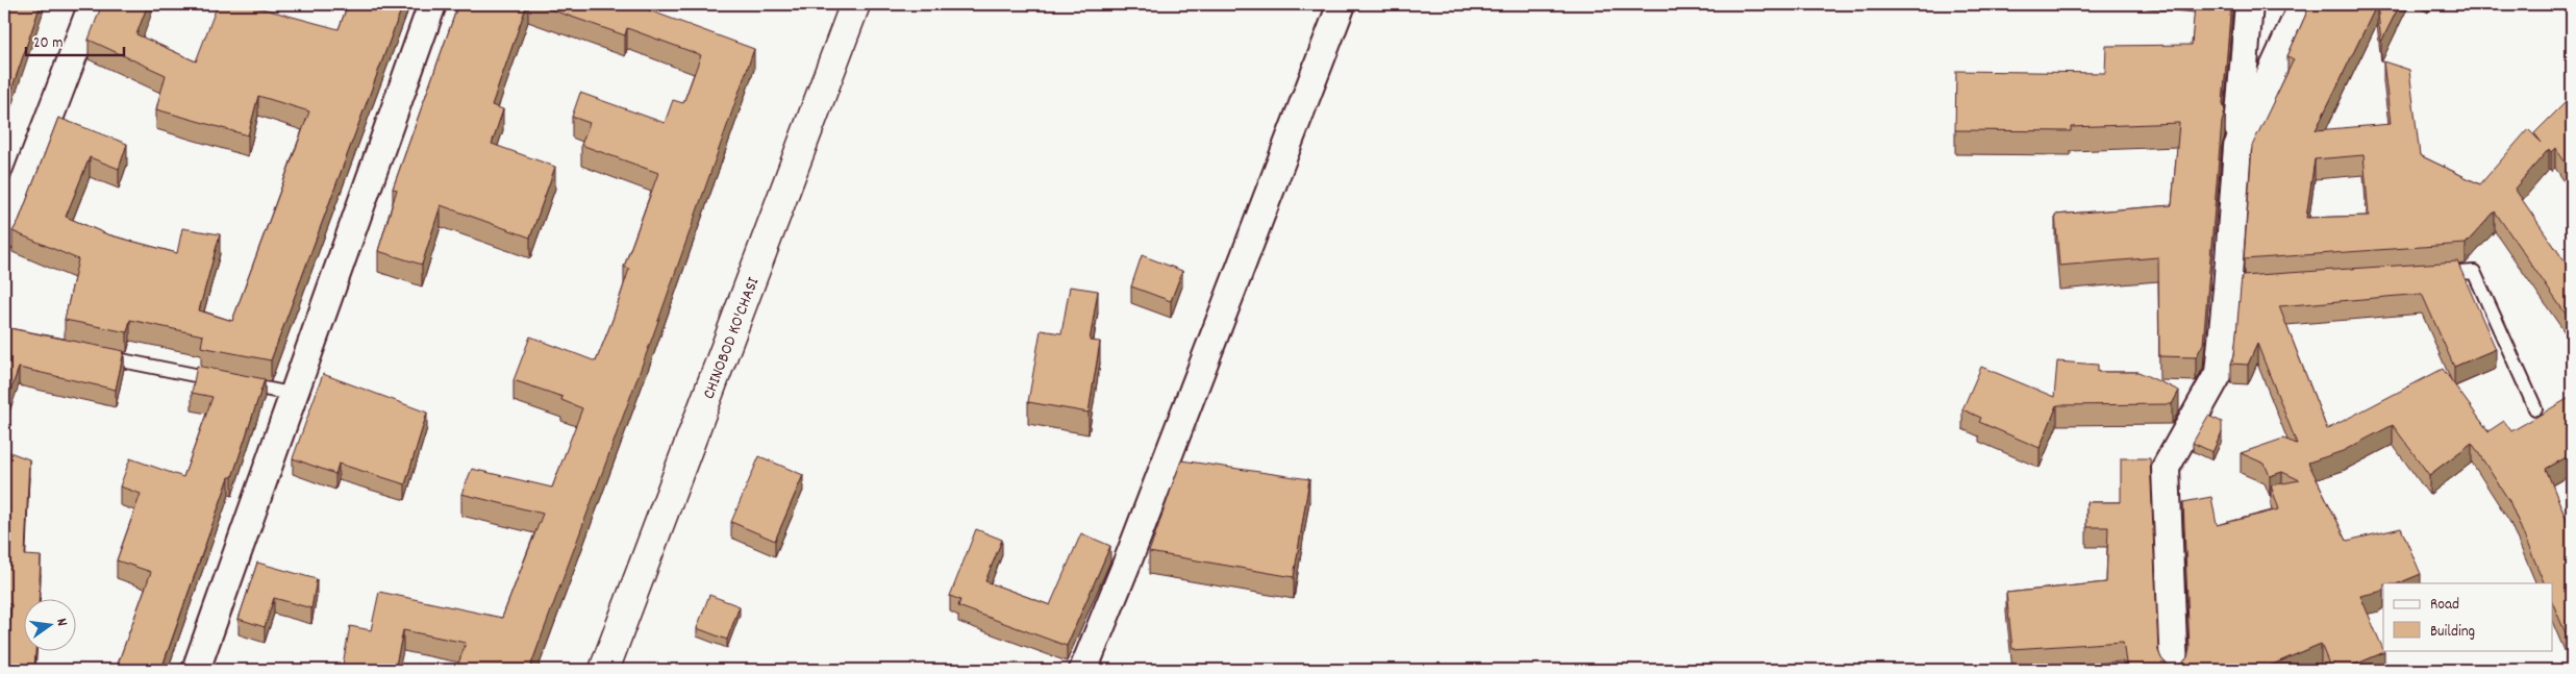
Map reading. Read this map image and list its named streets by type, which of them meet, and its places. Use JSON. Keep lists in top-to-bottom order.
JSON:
{
  "streets": {
    "street": ["CHINOBOD KO'CHASI"]
  },
  "legend": ["Road", "Building"],
  "scale_bar": "20 m",
  "north": "right"
}
